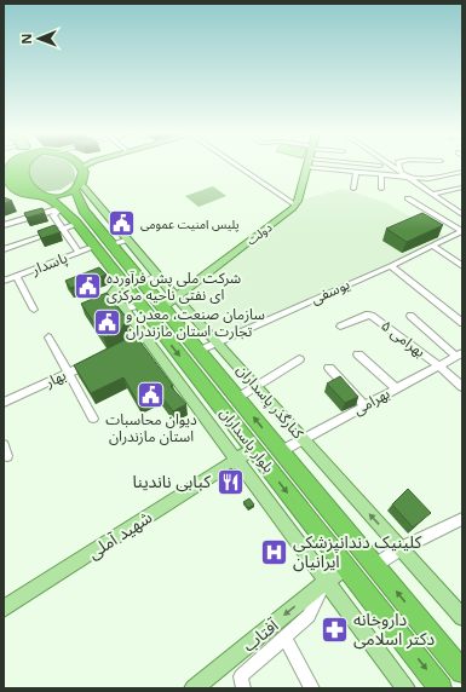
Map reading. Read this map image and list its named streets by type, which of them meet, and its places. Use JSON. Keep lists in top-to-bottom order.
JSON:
{
  "streets": {
    "highway": ["بلوار پاسداران"],
    "main road": [
      "دولت",
      "کنارگذر پاسداران",
      "شهید آملی",
      "آفتاب"
    ],
    "street": [
      "پاسدار",
      "یوسفی",
      "بهرامی ۵",
      "بهار",
      "بهرامی"
    ]
  },
  "crossings": [
    ["دولت", "کنارگذر پاسداران"],
    ["دولت", "بلوار پاسداران"],
    ["پاسدار", "بلوار پاسداران"],
    ["یوسفی", "کنارگذر پاسداران"],
    ["یوسفی", "بلوار پاسداران"],
    ["بهرامی ۵", "بهرامی"],
    ["کنارگذر پاسداران", "بهرامی"],
    ["کنارگذر پاسداران", "بلوار پاسداران"],
    ["بهرامی", "بلوار پاسداران"],
    ["بلوار پاسداران", "شهید آملی"],
    ["بلوار پاسداران", "آفتاب"]
  ],
  "one_way": ["آفتاب"],
  "places": {
    "public building": [
      "پلیس امنیت عمومی",
      "شرکت ملی پش فرآورده ای نفتی ناحیه مرکزی",
      "سازمان صنعت، معدن و تجارت استان مازندران",
      "دیوان محاسبات استان مازندران"
    ],
    "restaurant": ["کبابی ناندینا"],
    "hospital": ["کلینیک دندانپزشکی ایرانیان"],
    "pharmacy": ["داروخانه دکتر اسلامی"]
  },
  "north": "left"
}
